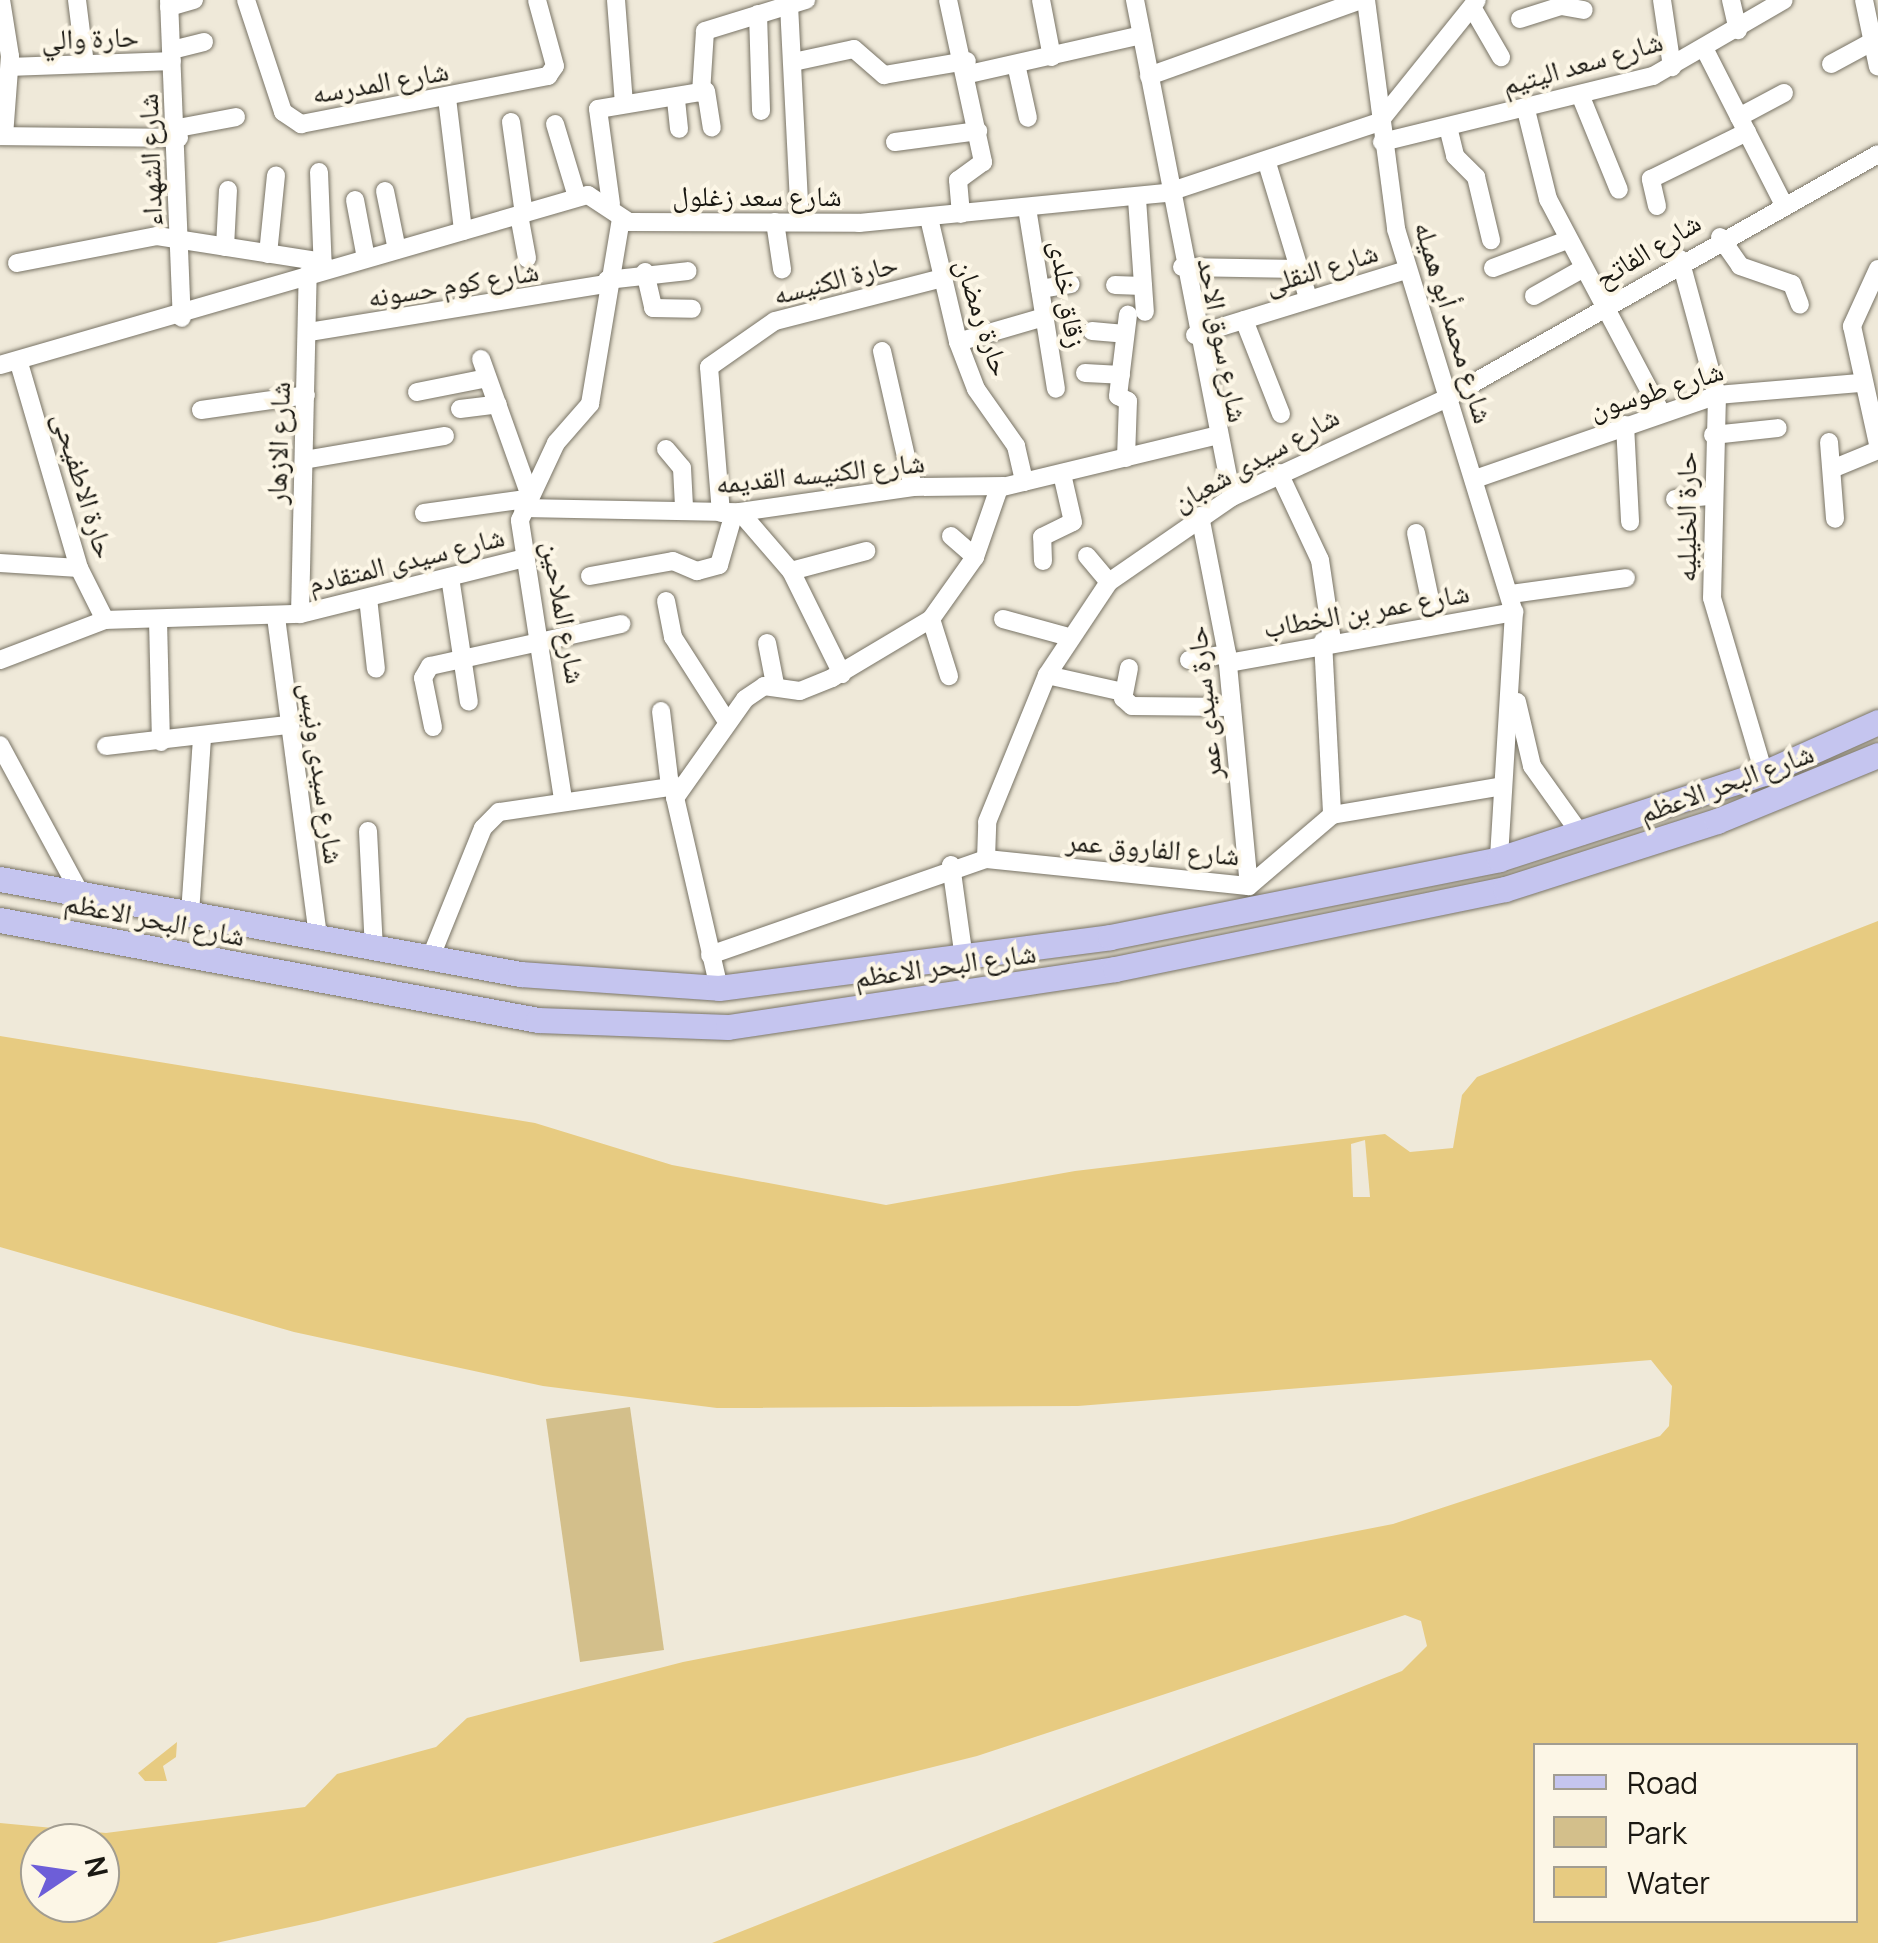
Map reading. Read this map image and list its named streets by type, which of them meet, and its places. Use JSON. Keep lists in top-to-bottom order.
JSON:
{
  "streets": {
    "main road": ["شارع البحر الاعظم"],
    "street": [
      "حارة والي",
      "شارع سعد اليتيم",
      "شارع المدرسه",
      "شارع الشهداء",
      "شارع سعد زغلول",
      "شارع الفاتح",
      "شارع النقلى",
      "حارة الكنيسه",
      "شارع كوم حسونه",
      "زقاق خلدى",
      "حارة رمضان",
      "شارع محمد أبو هميله",
      "شارع سوق الاحد",
      "شارع طوسون",
      "شارع الازهار",
      "شارع سيدى شعبان",
      "شارع الكنيسه القديمه",
      "حارة الاطفيحى",
      "حارة الخليليه",
      "شارع سيدى المتقادم",
      "شارع عمر بن الخطاب",
      "شارع الملاحين",
      "حارة سيدى عمر",
      "شارع سيدى ونيس",
      "شارع الفاروق عمر"
    ]
  },
  "crossings": [
    ["حارة والي", "شارع الشهداء"],
    ["شارع سعد اليتيم", "شارع سعد زغلول"],
    ["شارع سعد اليتيم", "شارع محمد أبو هميله"],
    ["شارع الشهداء", "شارع سعد زغلول"],
    ["شارع سعد زغلول", "زقاق خلدى"],
    ["شارع سعد زغلول", "حارة رمضان"],
    ["شارع سعد زغلول", "شارع محمد أبو هميله"],
    ["شارع سعد زغلول", "شارع سوق الاحد"],
    ["شارع سعد زغلول", "شارع الازهار"],
    ["شارع سعد زغلول", "حارة الاطفيحى"],
    ["شارع الفاتح", "شارع محمد أبو هميله"],
    ["شارع الفاتح", "شارع سيدى شعبان"],
    ["شارع الفاتح", "حارة الخليليه"],
    ["شارع النقلى", "شارع محمد أبو هميله"],
    ["شارع النقلى", "شارع سوق الاحد"],
    ["حارة الكنيسه", "حارة رمضان"],
    ["حارة الكنيسه", "شارع الكنيسه القديمه"],
    ["شارع كوم حسونه", "شارع الازهار"],
    ["حارة رمضان", "شارع الكنيسه القديمه"],
    ["شارع محمد أبو هميله", "شارع طوسون"],
    ["شارع محمد أبو هميله", "شارع سيدى شعبان"],
    ["شارع محمد أبو هميله", "شارع عمر بن الخطاب"],
    ["شارع محمد أبو هميله", "شارع البحر الاعظم"],
    ["شارع سوق الاحد", "شارع سيدى شعبان"],
    ["شارع سوق الاحد", "شارع الكنيسه القديمه"],
    ["شارع طوسون", "حارة الخليليه"],
    ["شارع الازهار", "شارع سيدى المتقادم"],
    ["شارع سيدى شعبان", "حارة سيدى عمر"],
    ["شارع سيدى شعبان", "شارع الفاروق عمر"],
    ["شارع الكنيسه القديمه", "شارع الملاحين"],
    ["حارة الاطفيحى", "شارع سيدى المتقادم"],
    ["حارة الخليليه", "شارع البحر الاعظم"],
    ["شارع سيدى المتقادم", "شارع الملاحين"],
    ["شارع سيدى المتقادم", "شارع سيدى ونيس"],
    ["شارع عمر بن الخطاب", "حارة سيدى عمر"],
    ["حارة سيدى عمر", "شارع الفاروق عمر"],
    ["شارع سيدى ونيس", "شارع البحر الاعظم"]
  ],
  "legend": ["Road", "Park", "Water"],
  "north": "right"
}
